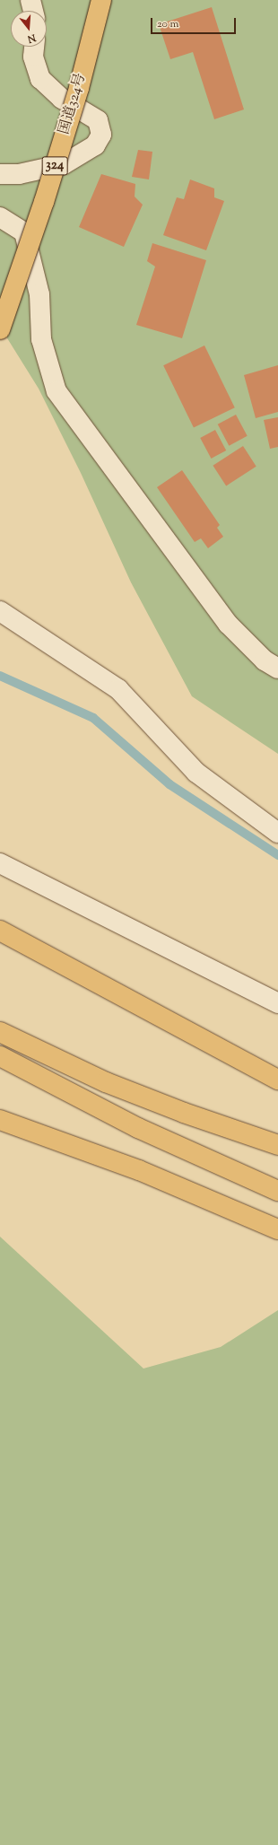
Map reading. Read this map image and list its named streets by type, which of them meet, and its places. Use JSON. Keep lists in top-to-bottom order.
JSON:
{
  "streets": {
    "highway": ["国道324号", "324"]
  },
  "scale_bar": "20 m",
  "north": "bottom"
}
